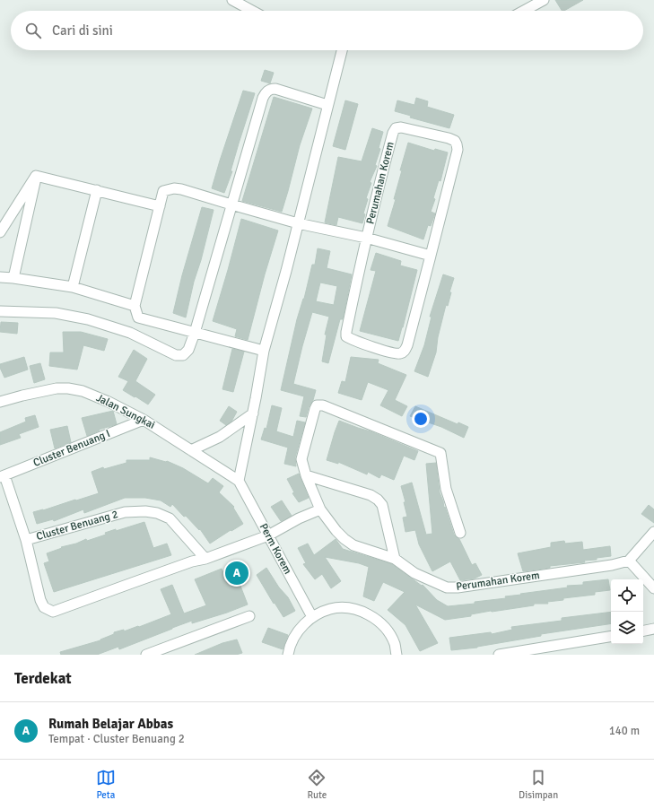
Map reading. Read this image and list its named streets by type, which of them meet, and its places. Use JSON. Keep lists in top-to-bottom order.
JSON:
{
  "streets": {
    "street": [
      "Perumahan Korem",
      "Jalan Sungkai",
      "Cluster Benuang I",
      "Cluster Benuang 2",
      "Perm Korem"
    ]
  },
  "crossings": [
    ["Jalan Sungkai", "Cluster Benuang I"],
    ["Jalan Sungkai", "Perm Korem"]
  ],
  "page": {
    "search": "Cari di sini",
    "pins": "A",
    "heading": "Terdekat",
    "list": [
      {
        "mark": "A",
        "name": "Rumah Belajar Abbas",
        "note": "Tempat · Cluster Benuang 2",
        "value": "140 m"
      }
    ],
    "nav": ["Peta", "Rute", "Disimpan"]
  }
}
